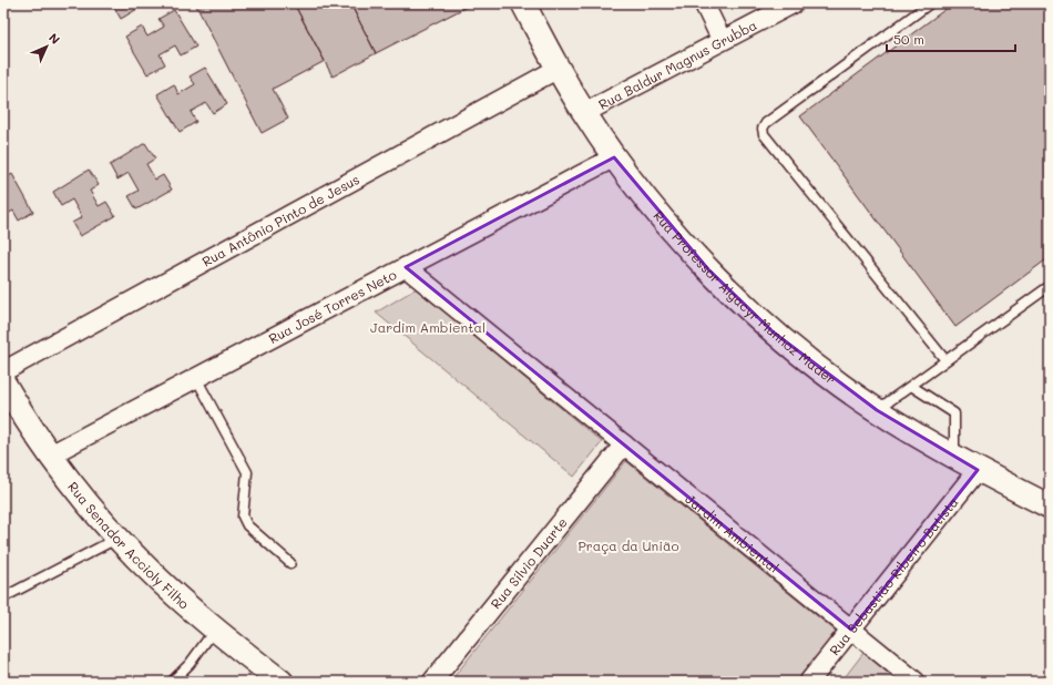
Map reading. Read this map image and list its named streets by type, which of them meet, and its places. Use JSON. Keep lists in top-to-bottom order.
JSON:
{
  "streets": {
    "street": [
      "Rua Baldur Magnus Grubba",
      "Rua Antônio Pinto de Jesus",
      "Rua Professor Algacyr Munhoz Mader",
      "Rua José Torres Neto",
      "Jardim Ambiental",
      "Rua Senador Accioly Filho",
      "Rua Sílvio Duarte",
      "Rua Sebastião Ribeiro Batista"
    ]
  },
  "crossings": [
    ["Rua Baldur Magnus Grubba", "Rua Professor Algacyr Munhoz Mader"],
    ["Rua Antônio Pinto de Jesus", "Rua Professor Algacyr Munhoz Mader"],
    ["Rua Professor Algacyr Munhoz Mader", "Rua José Torres Neto"],
    ["Rua Professor Algacyr Munhoz Mader", "Rua Sebastião Ribeiro Batista"],
    ["Rua José Torres Neto", "Jardim Ambiental"],
    ["Rua José Torres Neto", "Rua Senador Accioly Filho"],
    ["Jardim Ambiental", "Rua Sílvio Duarte"],
    ["Jardim Ambiental", "Rua Sebastião Ribeiro Batista"]
  ],
  "parks": ["Jardim Ambiental", "Praça da União"],
  "scale_bar": "50 m",
  "north": "top right"
}
